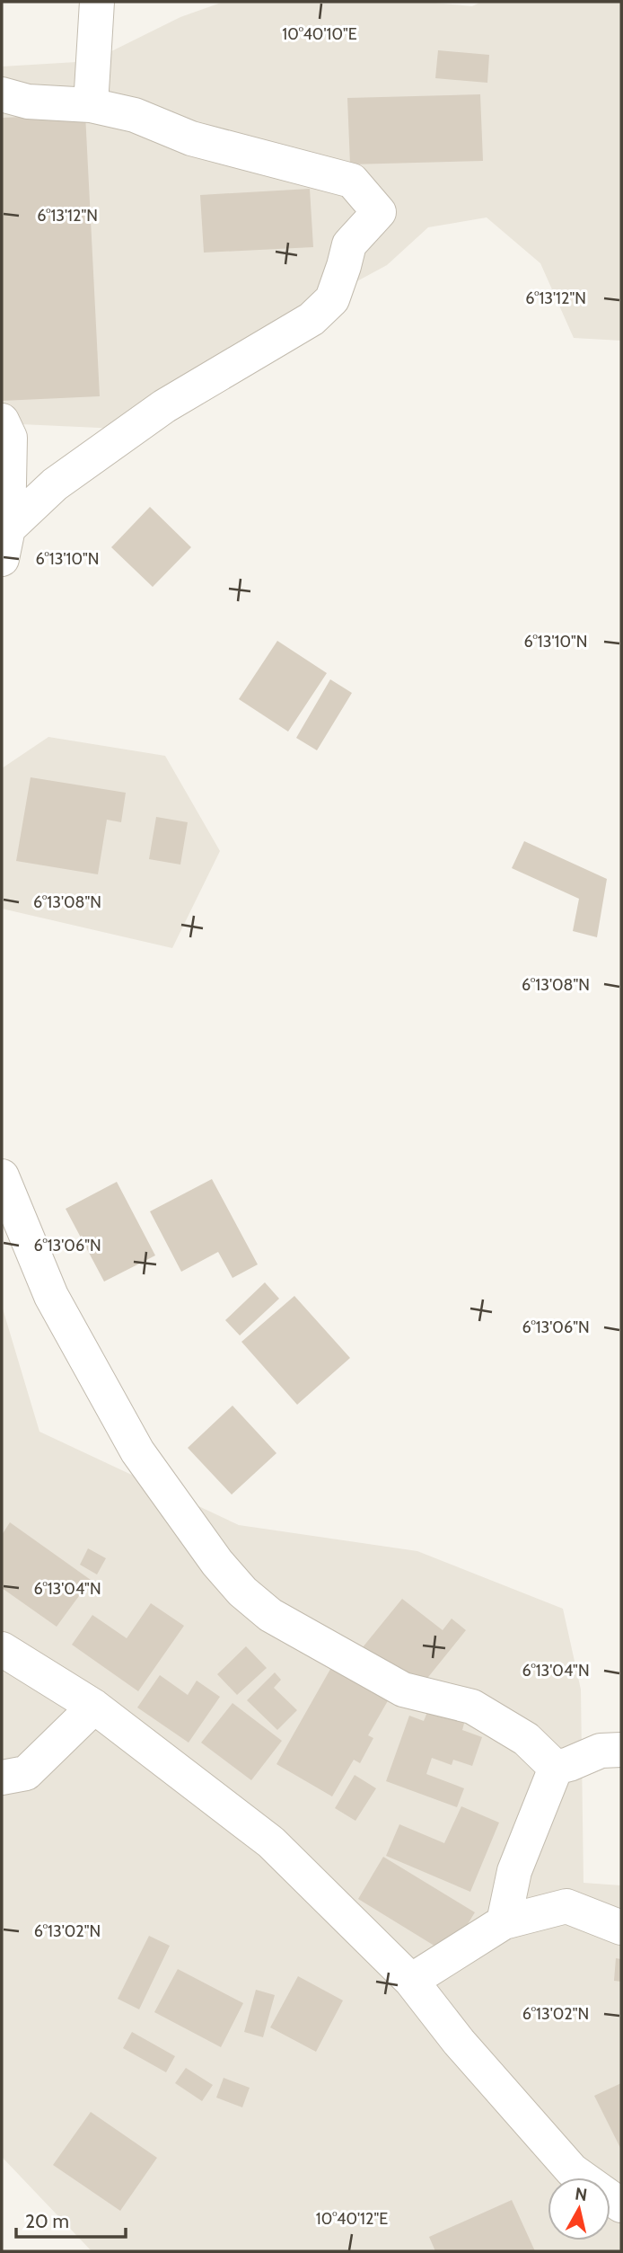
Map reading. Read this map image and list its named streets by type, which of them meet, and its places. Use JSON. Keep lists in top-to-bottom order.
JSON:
{
  "scale_bar": "20 m",
  "north": "top",
  "coordinates": [
    "10°40'10\"E",
    "6°13'12\"N",
    "6°13'10\"N",
    "6°13'08\"N",
    "6°13'06\"N",
    "6°13'04\"N",
    "6°13'02\"N",
    "10°40'12\"E"
  ]
}
